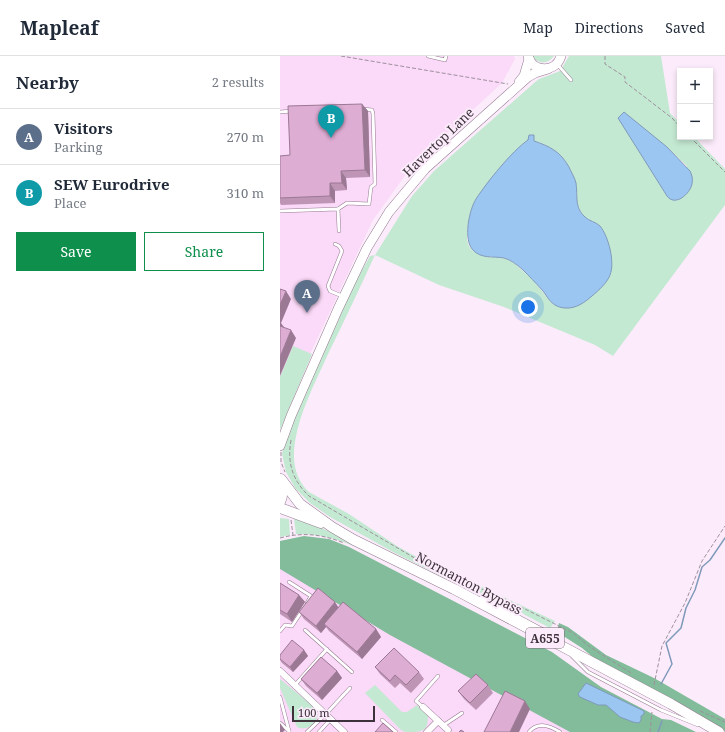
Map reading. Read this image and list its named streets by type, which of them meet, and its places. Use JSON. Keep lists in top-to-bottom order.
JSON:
{
  "streets": {
    "main road": ["Havertop Lane", "Normanton Bypass", "A655"]
  },
  "crossings": [
    ["Normanton Bypass", "A655"]
  ],
  "scale_bar": "100 m",
  "page": {
    "header": "Mapleaf",
    "nav": ["Map", "Directions", "Saved"],
    "heading": ["Nearby", "2 results"],
    "map_buttons": ["+", "−"],
    "pins": ["B", "A"],
    "list": [
      {
        "mark": "A",
        "name": "Visitors",
        "note": "Parking",
        "value": "270 m"
      },
      {
        "mark": "B",
        "name": "SEW Eurodrive",
        "note": "Place",
        "value": "310 m"
      }
    ],
    "buttons": ["Save", "Share"],
    "scale": "100 m"
  }
}
